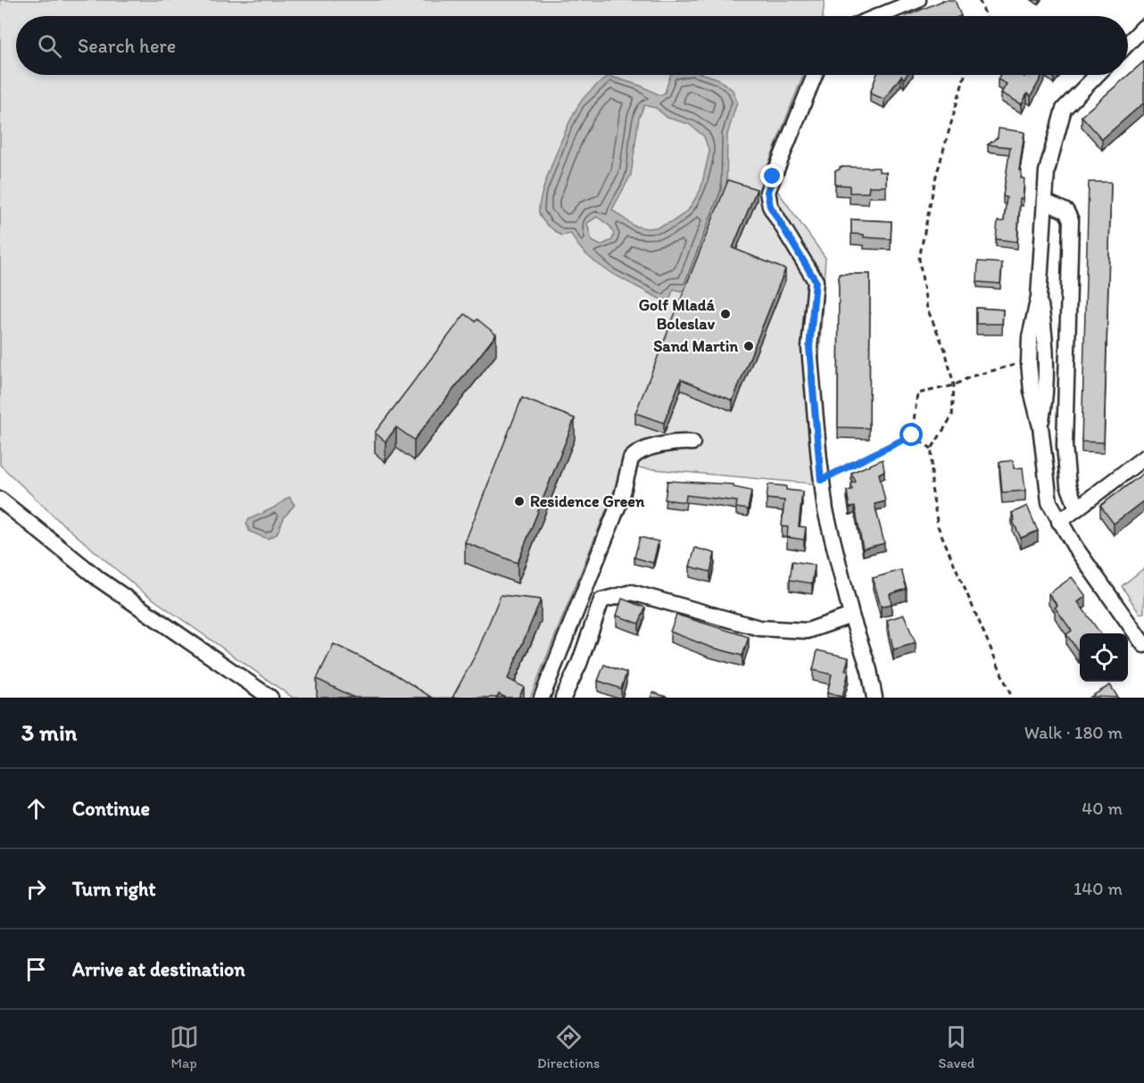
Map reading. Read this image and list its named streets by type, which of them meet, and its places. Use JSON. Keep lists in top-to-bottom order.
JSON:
{
  "places": ["Golf Mladá Boleslav", "Sand Martin", "Residence Green"],
  "page": {
    "search": "Search here",
    "heading": ["3 min", "Walk · 180 m"],
    "list": [
      ["Continue", "40 m"],
      ["Turn right", "140 m"],
      "Arrive at destination"
    ],
    "nav": ["Map", "Directions", "Saved"]
  }
}
